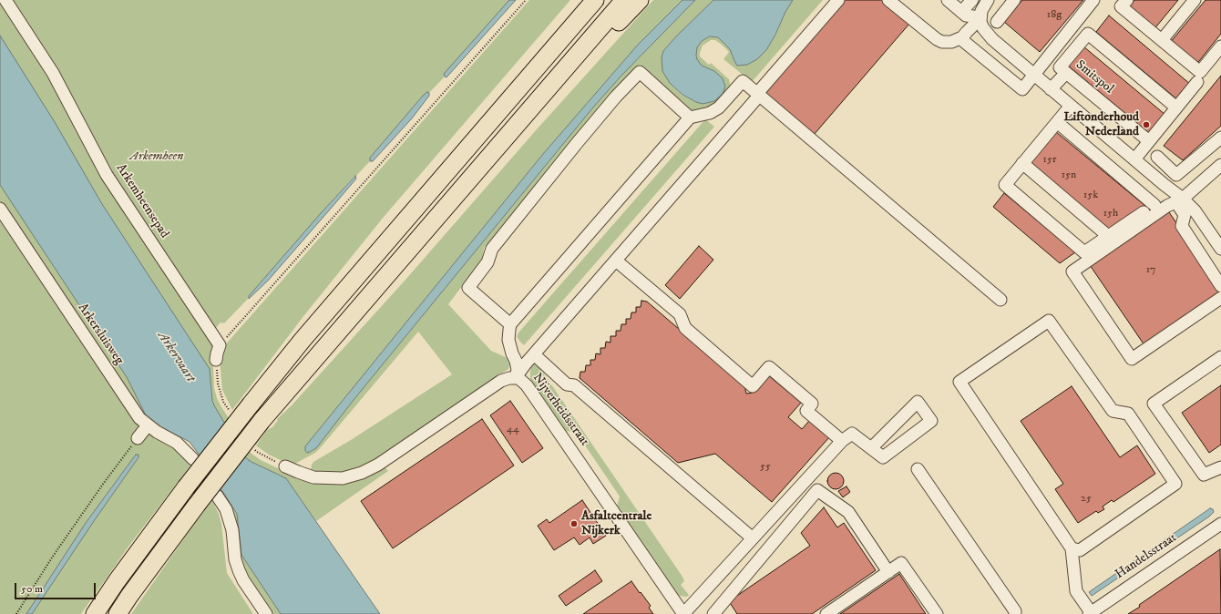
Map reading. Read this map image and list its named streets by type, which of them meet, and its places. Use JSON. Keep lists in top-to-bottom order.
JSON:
{
  "streets": {
    "street": [
      "Smitspol",
      "Arkemheensepad",
      "Arkersluisweg",
      "Nijverheidsstraat",
      "Handelsstraat"
    ]
  },
  "water": ["Arkervaart"],
  "parks": ["Arkemheen"],
  "places": ["Liftonderhoud Nederland", "Asfaltcentrale Nijkerk"],
  "house_numbers": [
    "18g",
    "15r",
    "15n",
    "15k",
    "15h",
    "17",
    "44",
    "55",
    "25"
  ],
  "scale_bar": "50 m"
}
